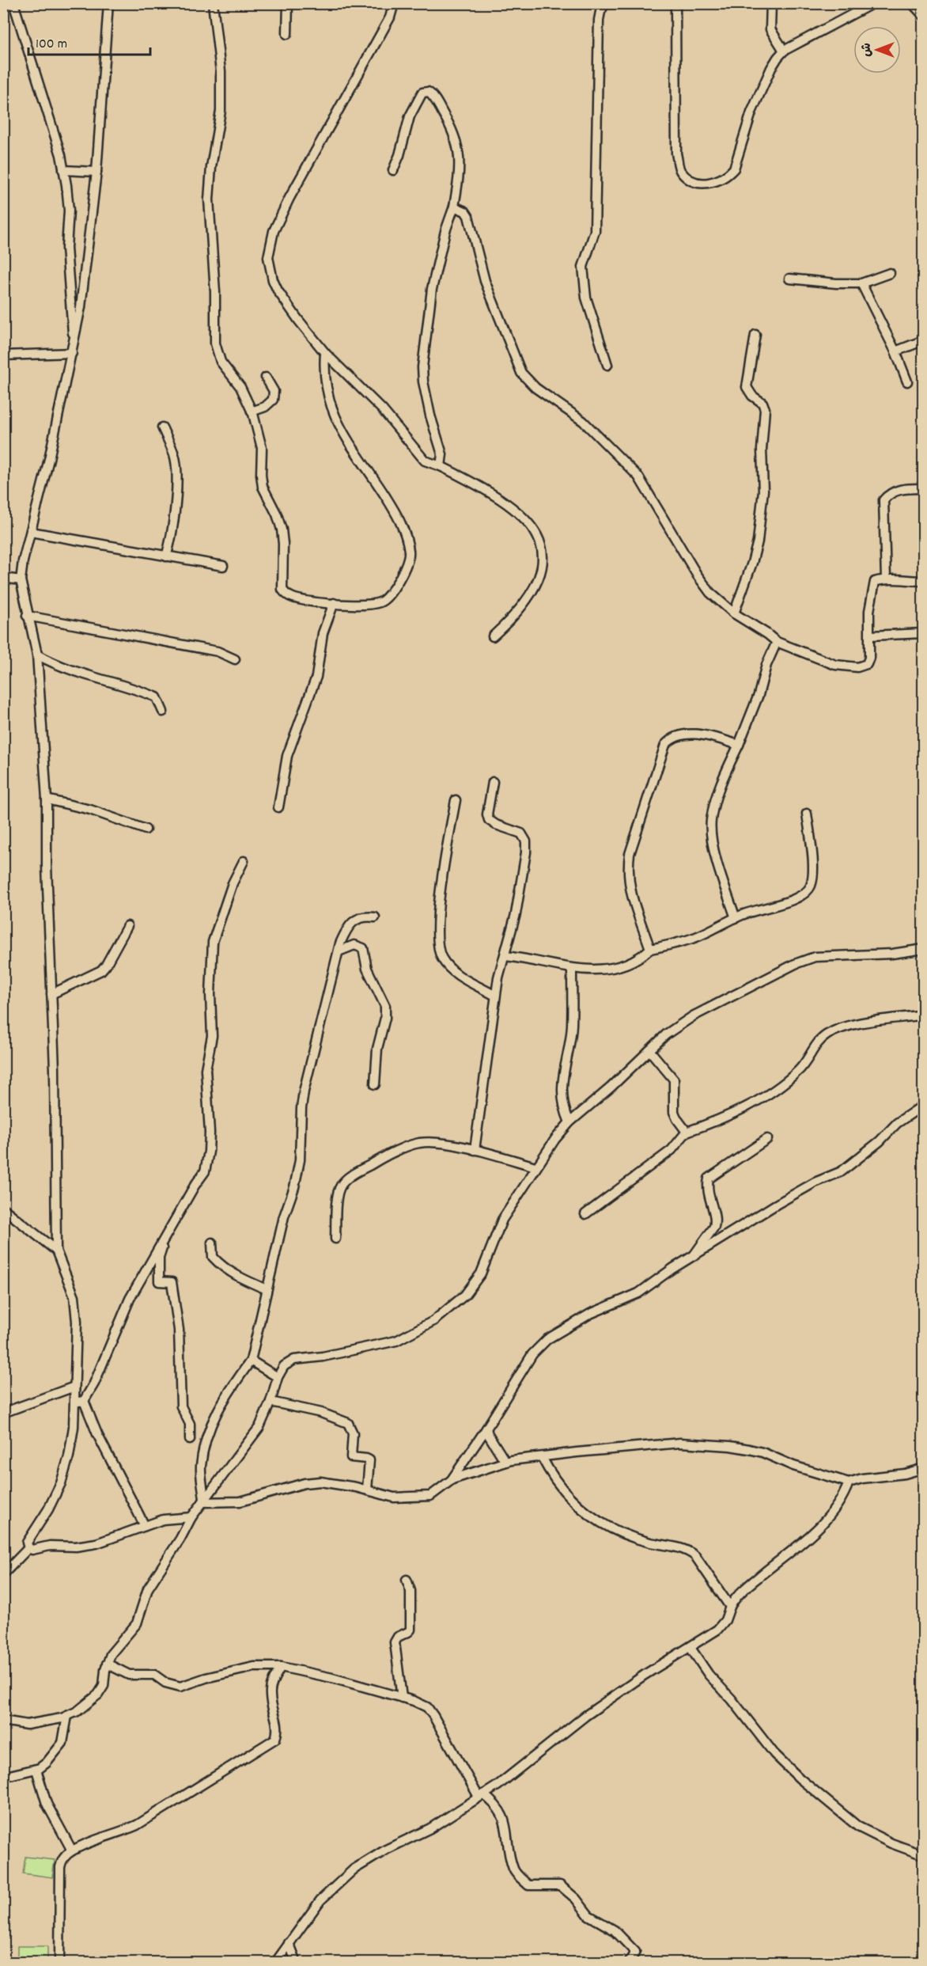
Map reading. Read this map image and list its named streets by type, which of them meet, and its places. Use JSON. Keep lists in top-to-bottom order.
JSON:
{
  "scale_bar": "100 m",
  "north": "left"
}
